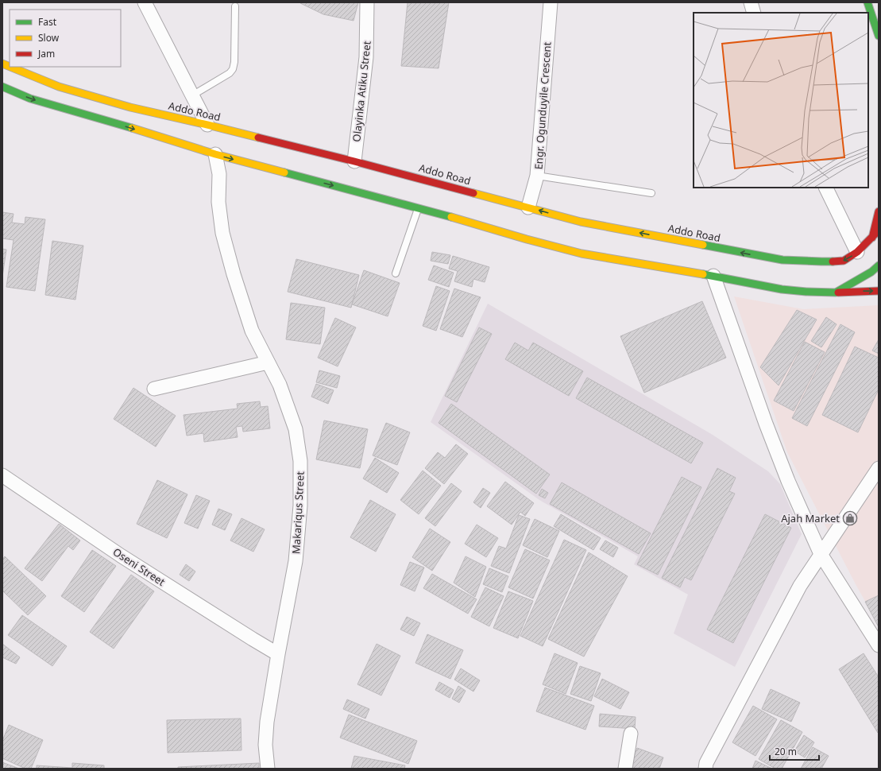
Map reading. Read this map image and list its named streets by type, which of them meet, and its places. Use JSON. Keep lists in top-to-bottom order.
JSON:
{
  "streets": {
    "main road": ["Addo Road"],
    "street": [
      "Olayinka Atiku Street",
      "Engr. Ogunduyile Crescent",
      "Makariqus Street",
      "Oseni Street"
    ]
  },
  "crossings": [
    ["Olayinka Atiku Street", "Addo Road"],
    ["Engr. Ogunduyile Crescent", "Addo Road"],
    ["Makariqus Street", "Oseni Street"]
  ],
  "places": {
    "shop": ["Ajah Market"]
  },
  "legend": ["Fast", "Slow", "Jam"],
  "scale_bar": "20 m"
}
